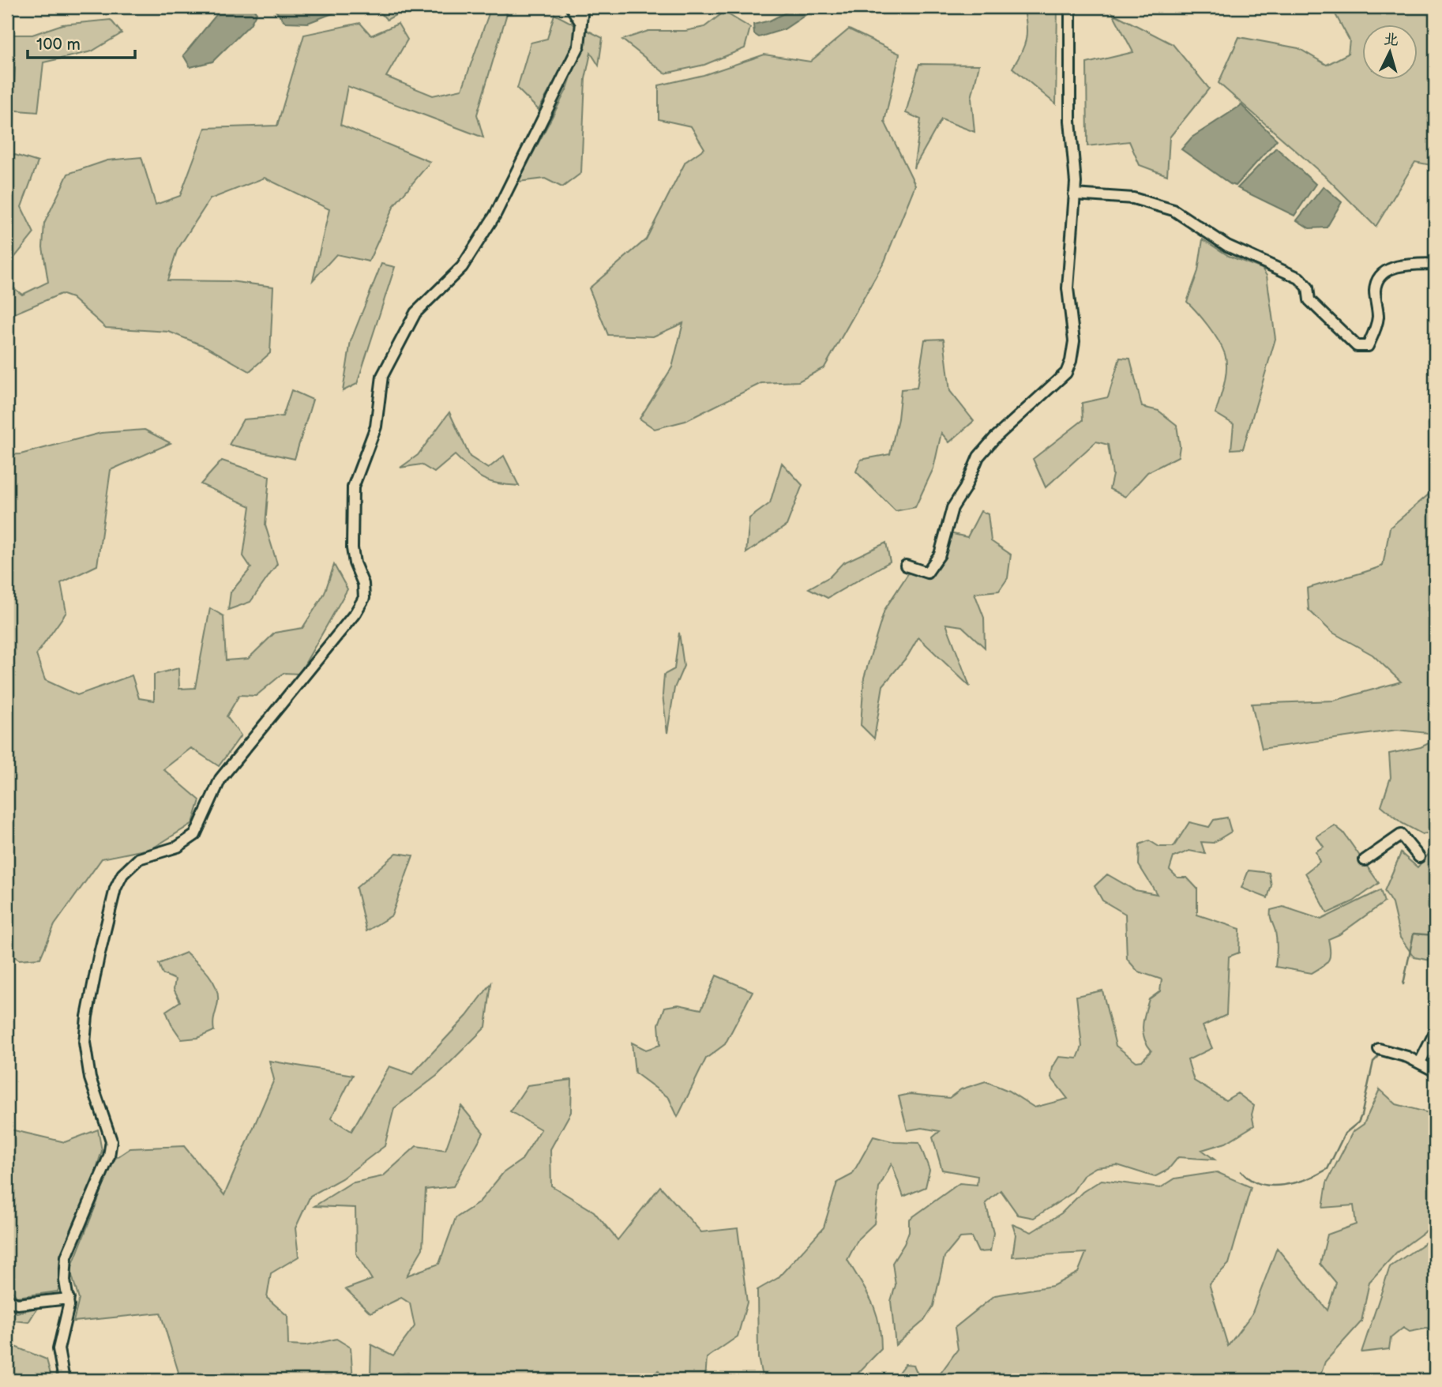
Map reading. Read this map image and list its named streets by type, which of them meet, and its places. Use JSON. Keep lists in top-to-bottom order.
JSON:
{
  "scale_bar": "100 m",
  "north": "top"
}
